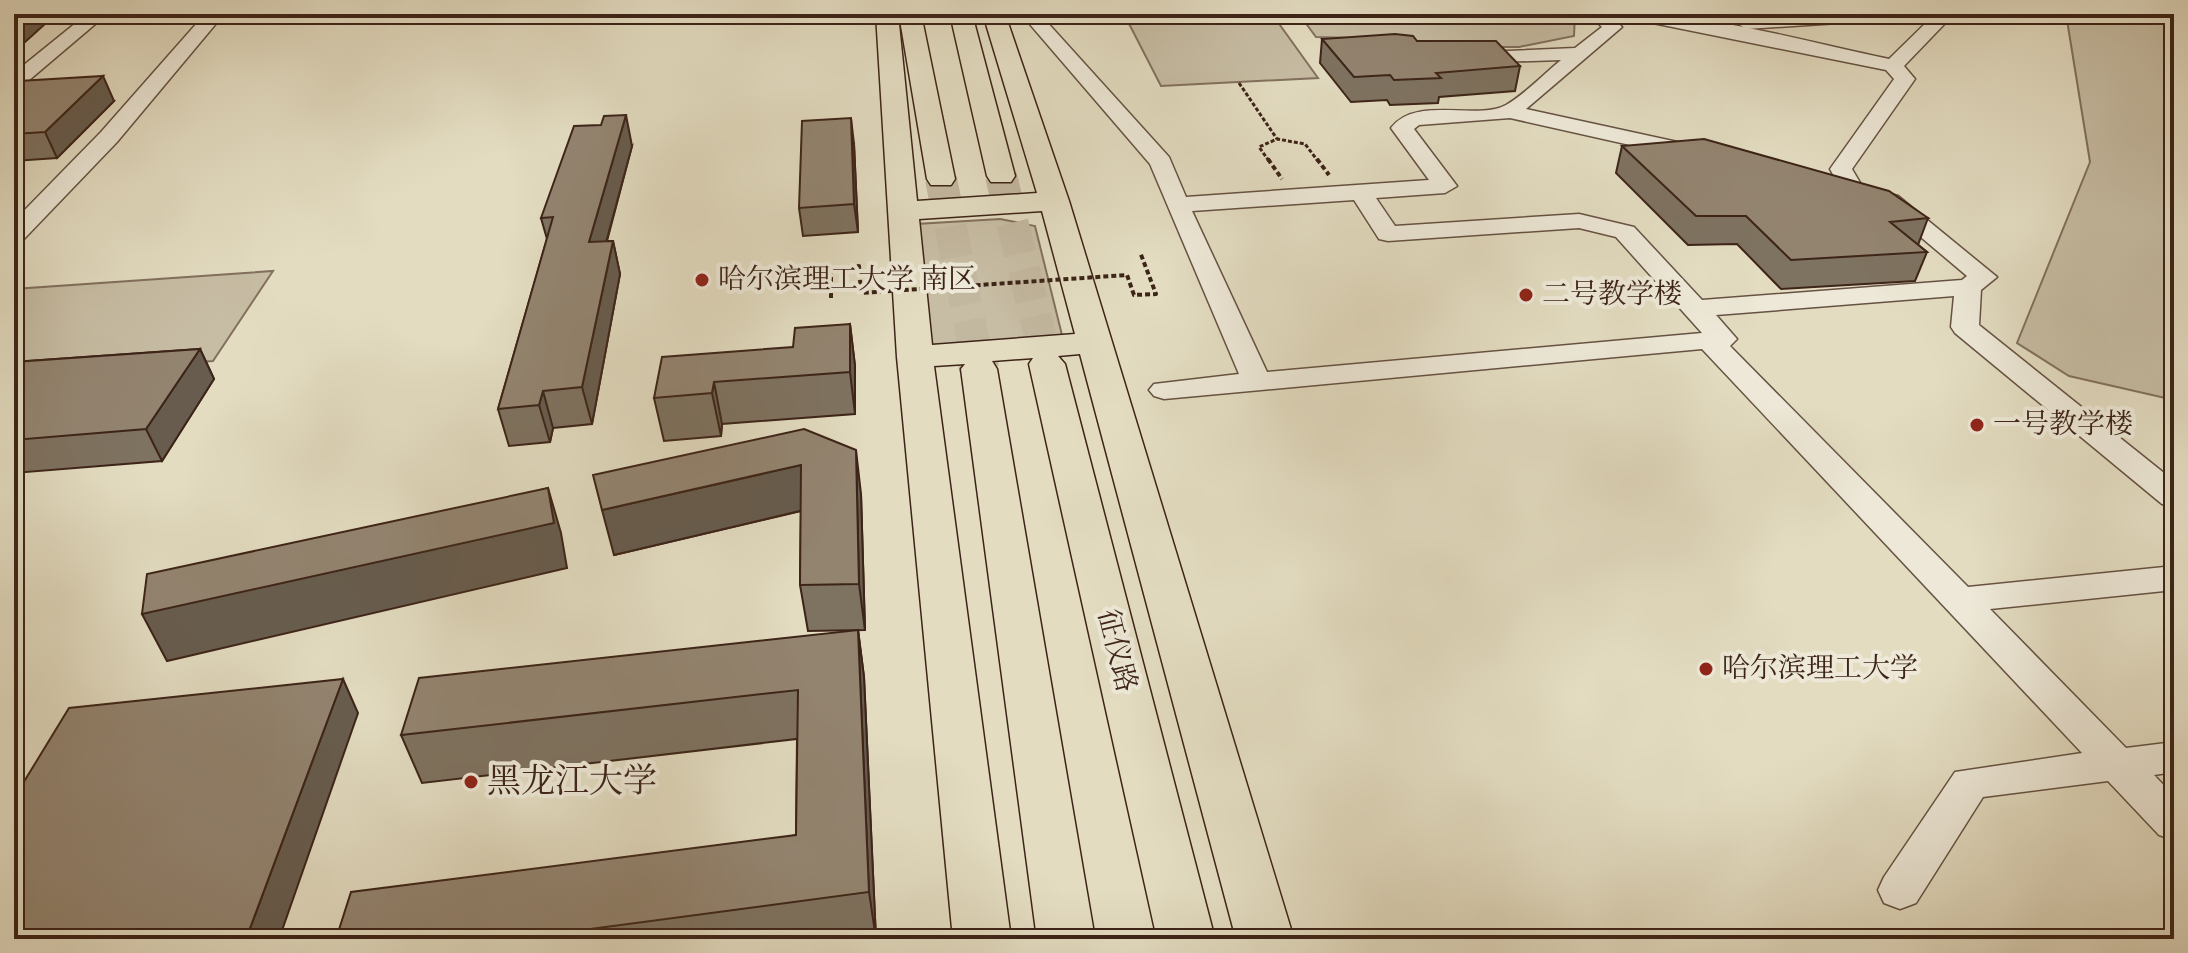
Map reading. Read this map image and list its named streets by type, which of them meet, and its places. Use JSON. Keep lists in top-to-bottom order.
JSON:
{
  "streets": {
    "main road": ["征仪路"]
  },
  "places": [
    "哈尔滨理工大学 南区",
    "二号教学楼",
    "一号教学楼",
    "哈尔滨理工大学",
    "黑龙江大学"
  ]
}
